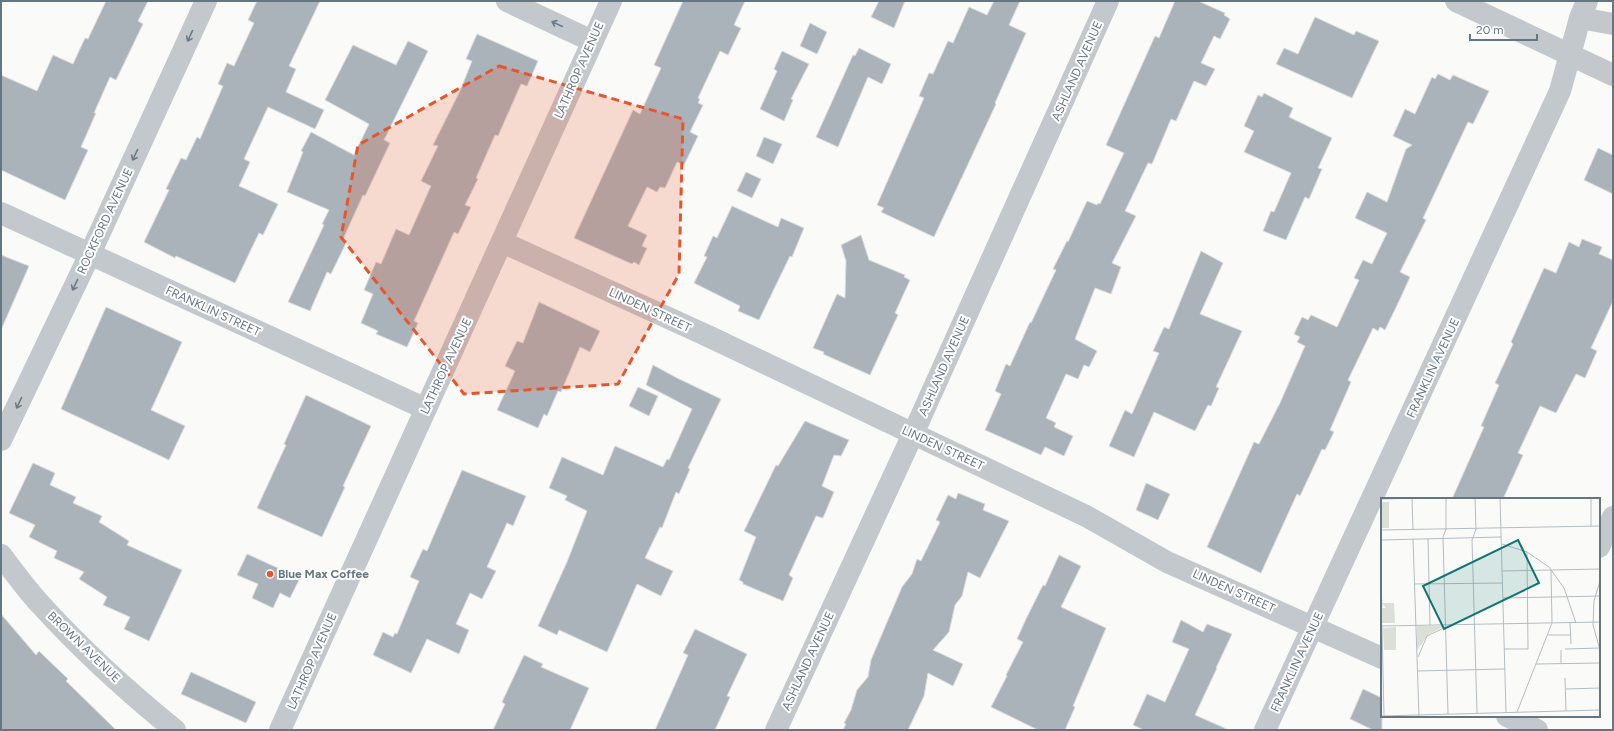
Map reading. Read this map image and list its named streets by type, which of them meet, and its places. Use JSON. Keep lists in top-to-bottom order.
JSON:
{
  "streets": {
    "street": [
      "LATHROP AVENUE",
      "ASHLAND AVENUE",
      "ROCKFORD AVENUE",
      "LINDEN STREET",
      "FRANKLIN STREET",
      "FRANKLIN AVENUE",
      "BROWN AVENUE"
    ]
  },
  "crossings": [
    ["LATHROP AVENUE", "LINDEN STREET"],
    ["LATHROP AVENUE", "FRANKLIN STREET"],
    ["ASHLAND AVENUE", "LINDEN STREET"],
    ["ROCKFORD AVENUE", "FRANKLIN STREET"],
    ["LINDEN STREET", "FRANKLIN AVENUE"]
  ],
  "one_way": ["ROCKFORD AVENUE"],
  "places": ["Blue Max Coffee"],
  "scale_bar": "20 m"
}
